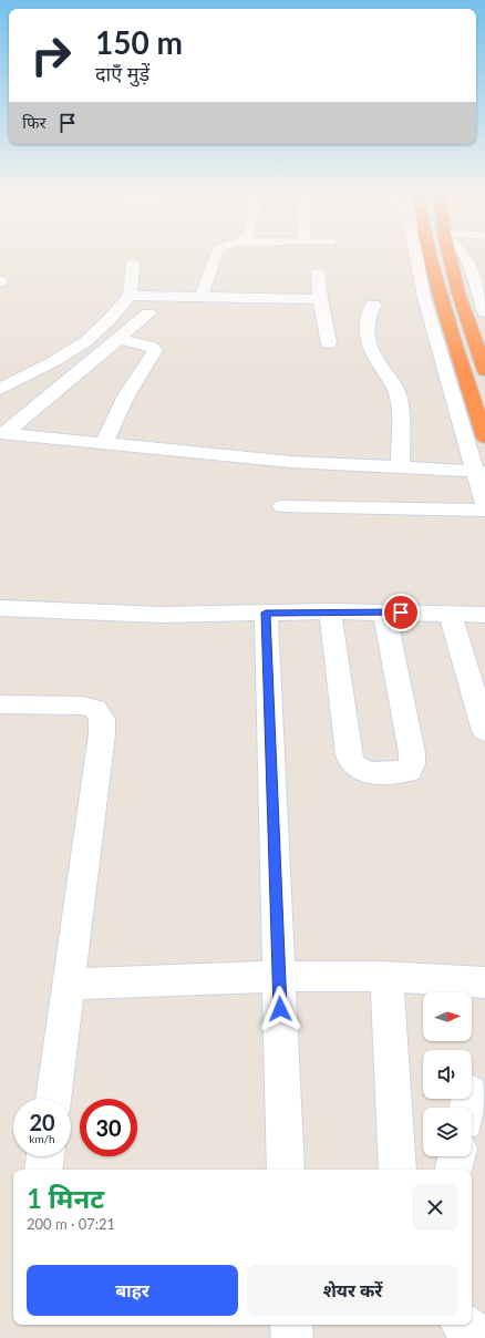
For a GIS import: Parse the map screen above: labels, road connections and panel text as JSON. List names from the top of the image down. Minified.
{"north":"right","page":{"turn":["150 m","दाएँ मुड़ें"],"then":"फिर","speed":"20 km/h","limit":"30","heading":["1 मिनट","200 m · 07:21"],"buttons":["बाहर","शेयर करें"]}}
